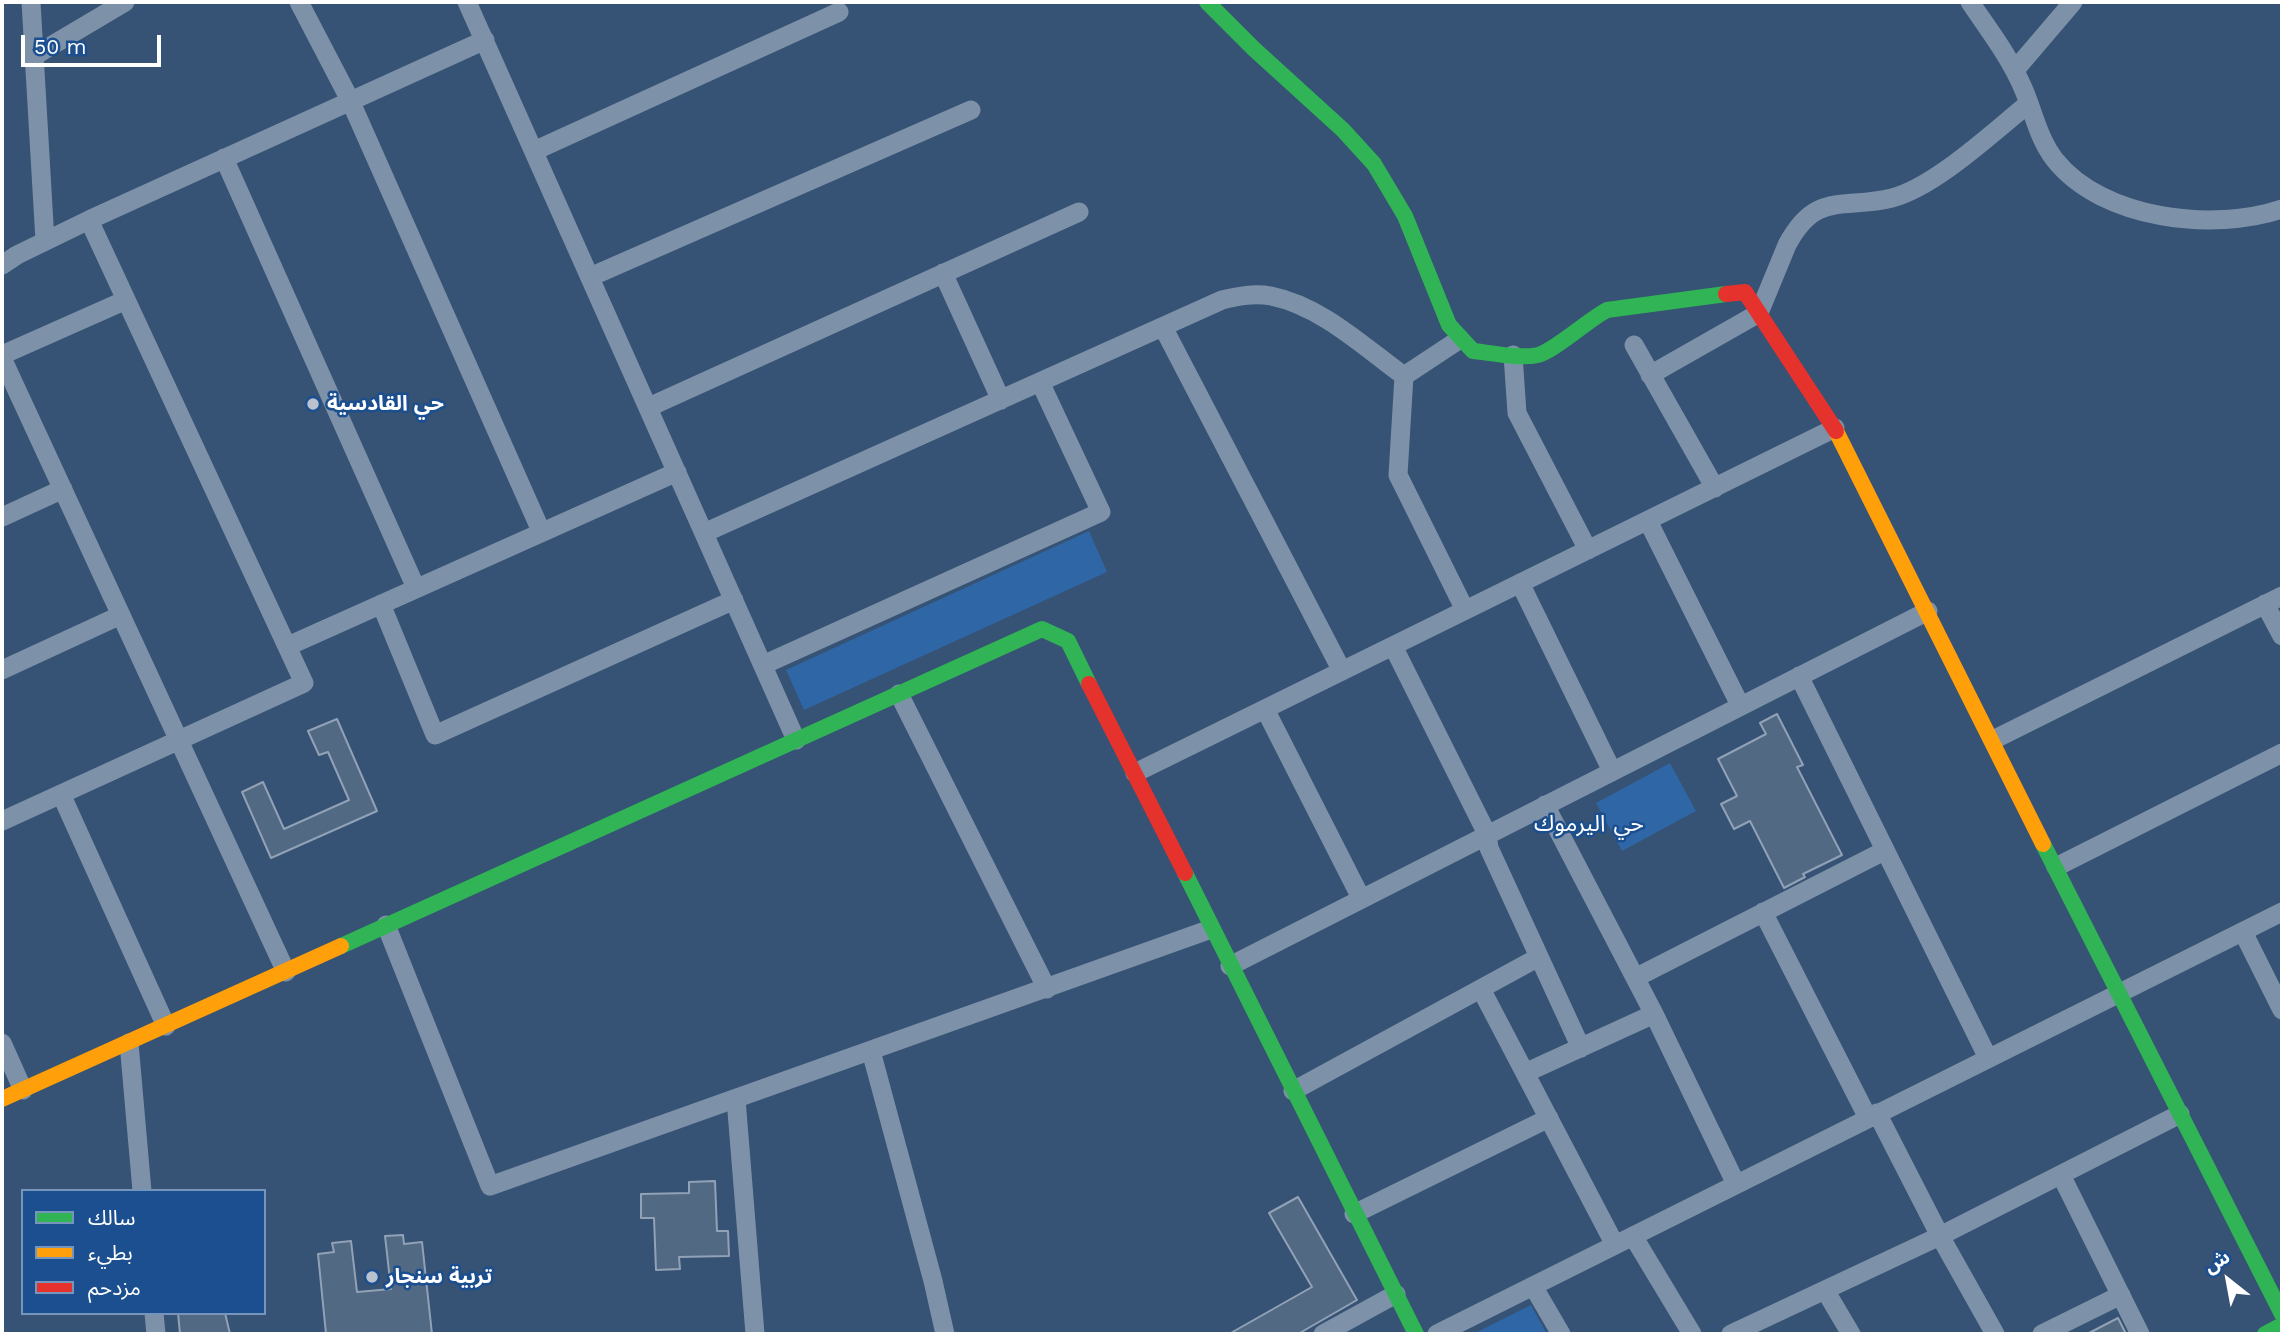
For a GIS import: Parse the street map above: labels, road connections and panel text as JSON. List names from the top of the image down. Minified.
{"districts":["حي اليرموك"],"places":["حي القادسية","تربية سنجار"],"legend":["سالك","بطيء","مزدحم"],"scale_bar":"50 m","north":"top left"}
